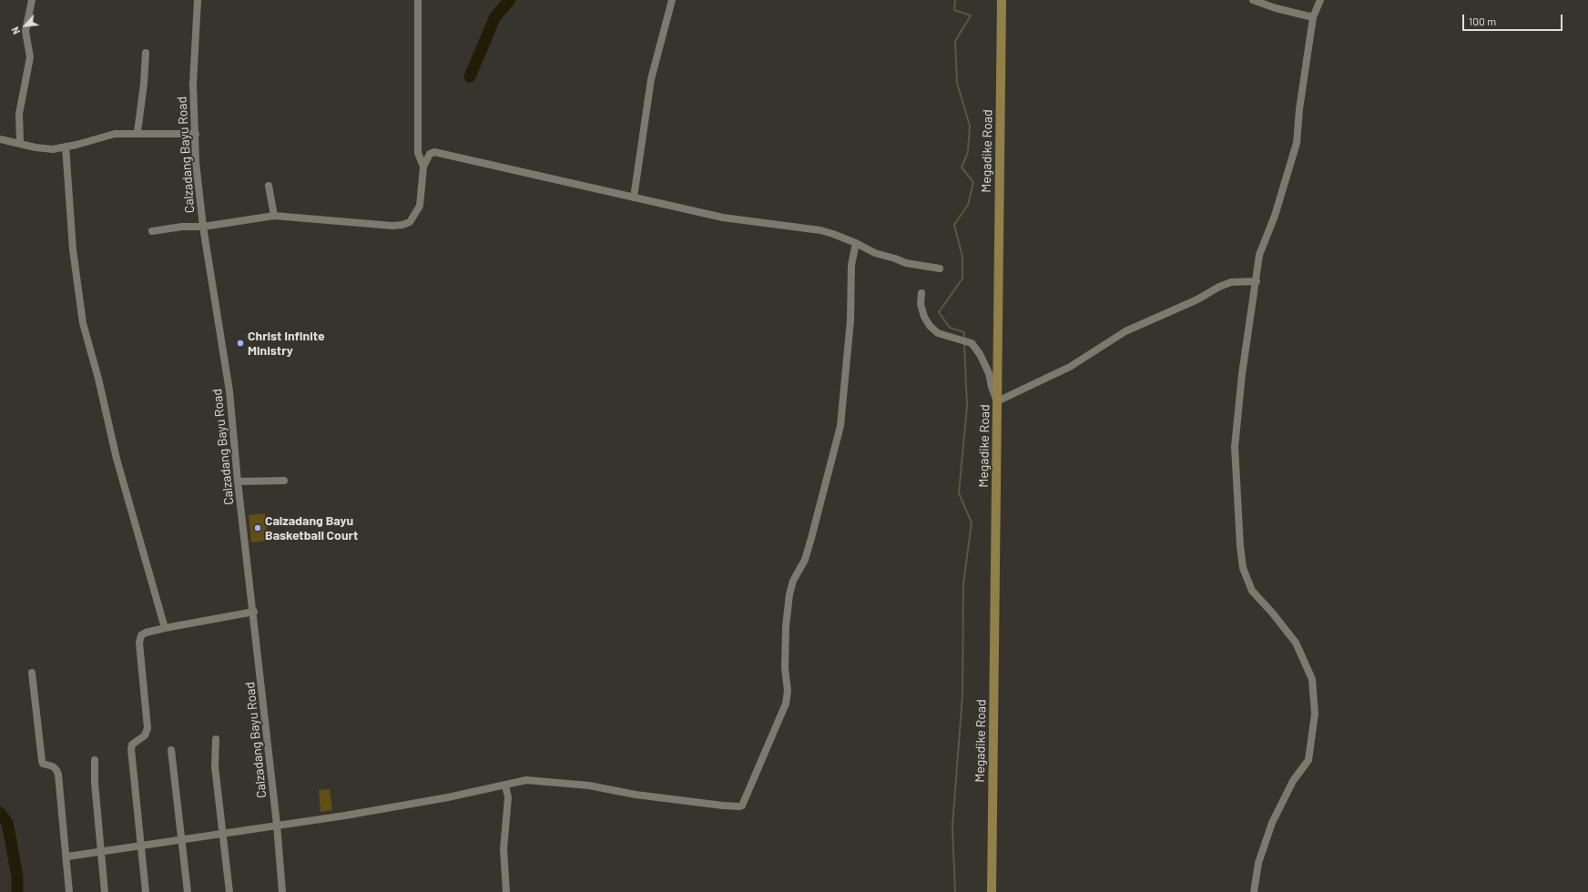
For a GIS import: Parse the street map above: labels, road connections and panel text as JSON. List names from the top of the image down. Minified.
{"streets":{"main road":["Megadike Road"],"street":["Calzadang Bayu Road"]},"places":["Christ Infinite Ministry","Calzadang Bayu Basketball Court"],"scale_bar":"100 m","north":"bottom left"}
